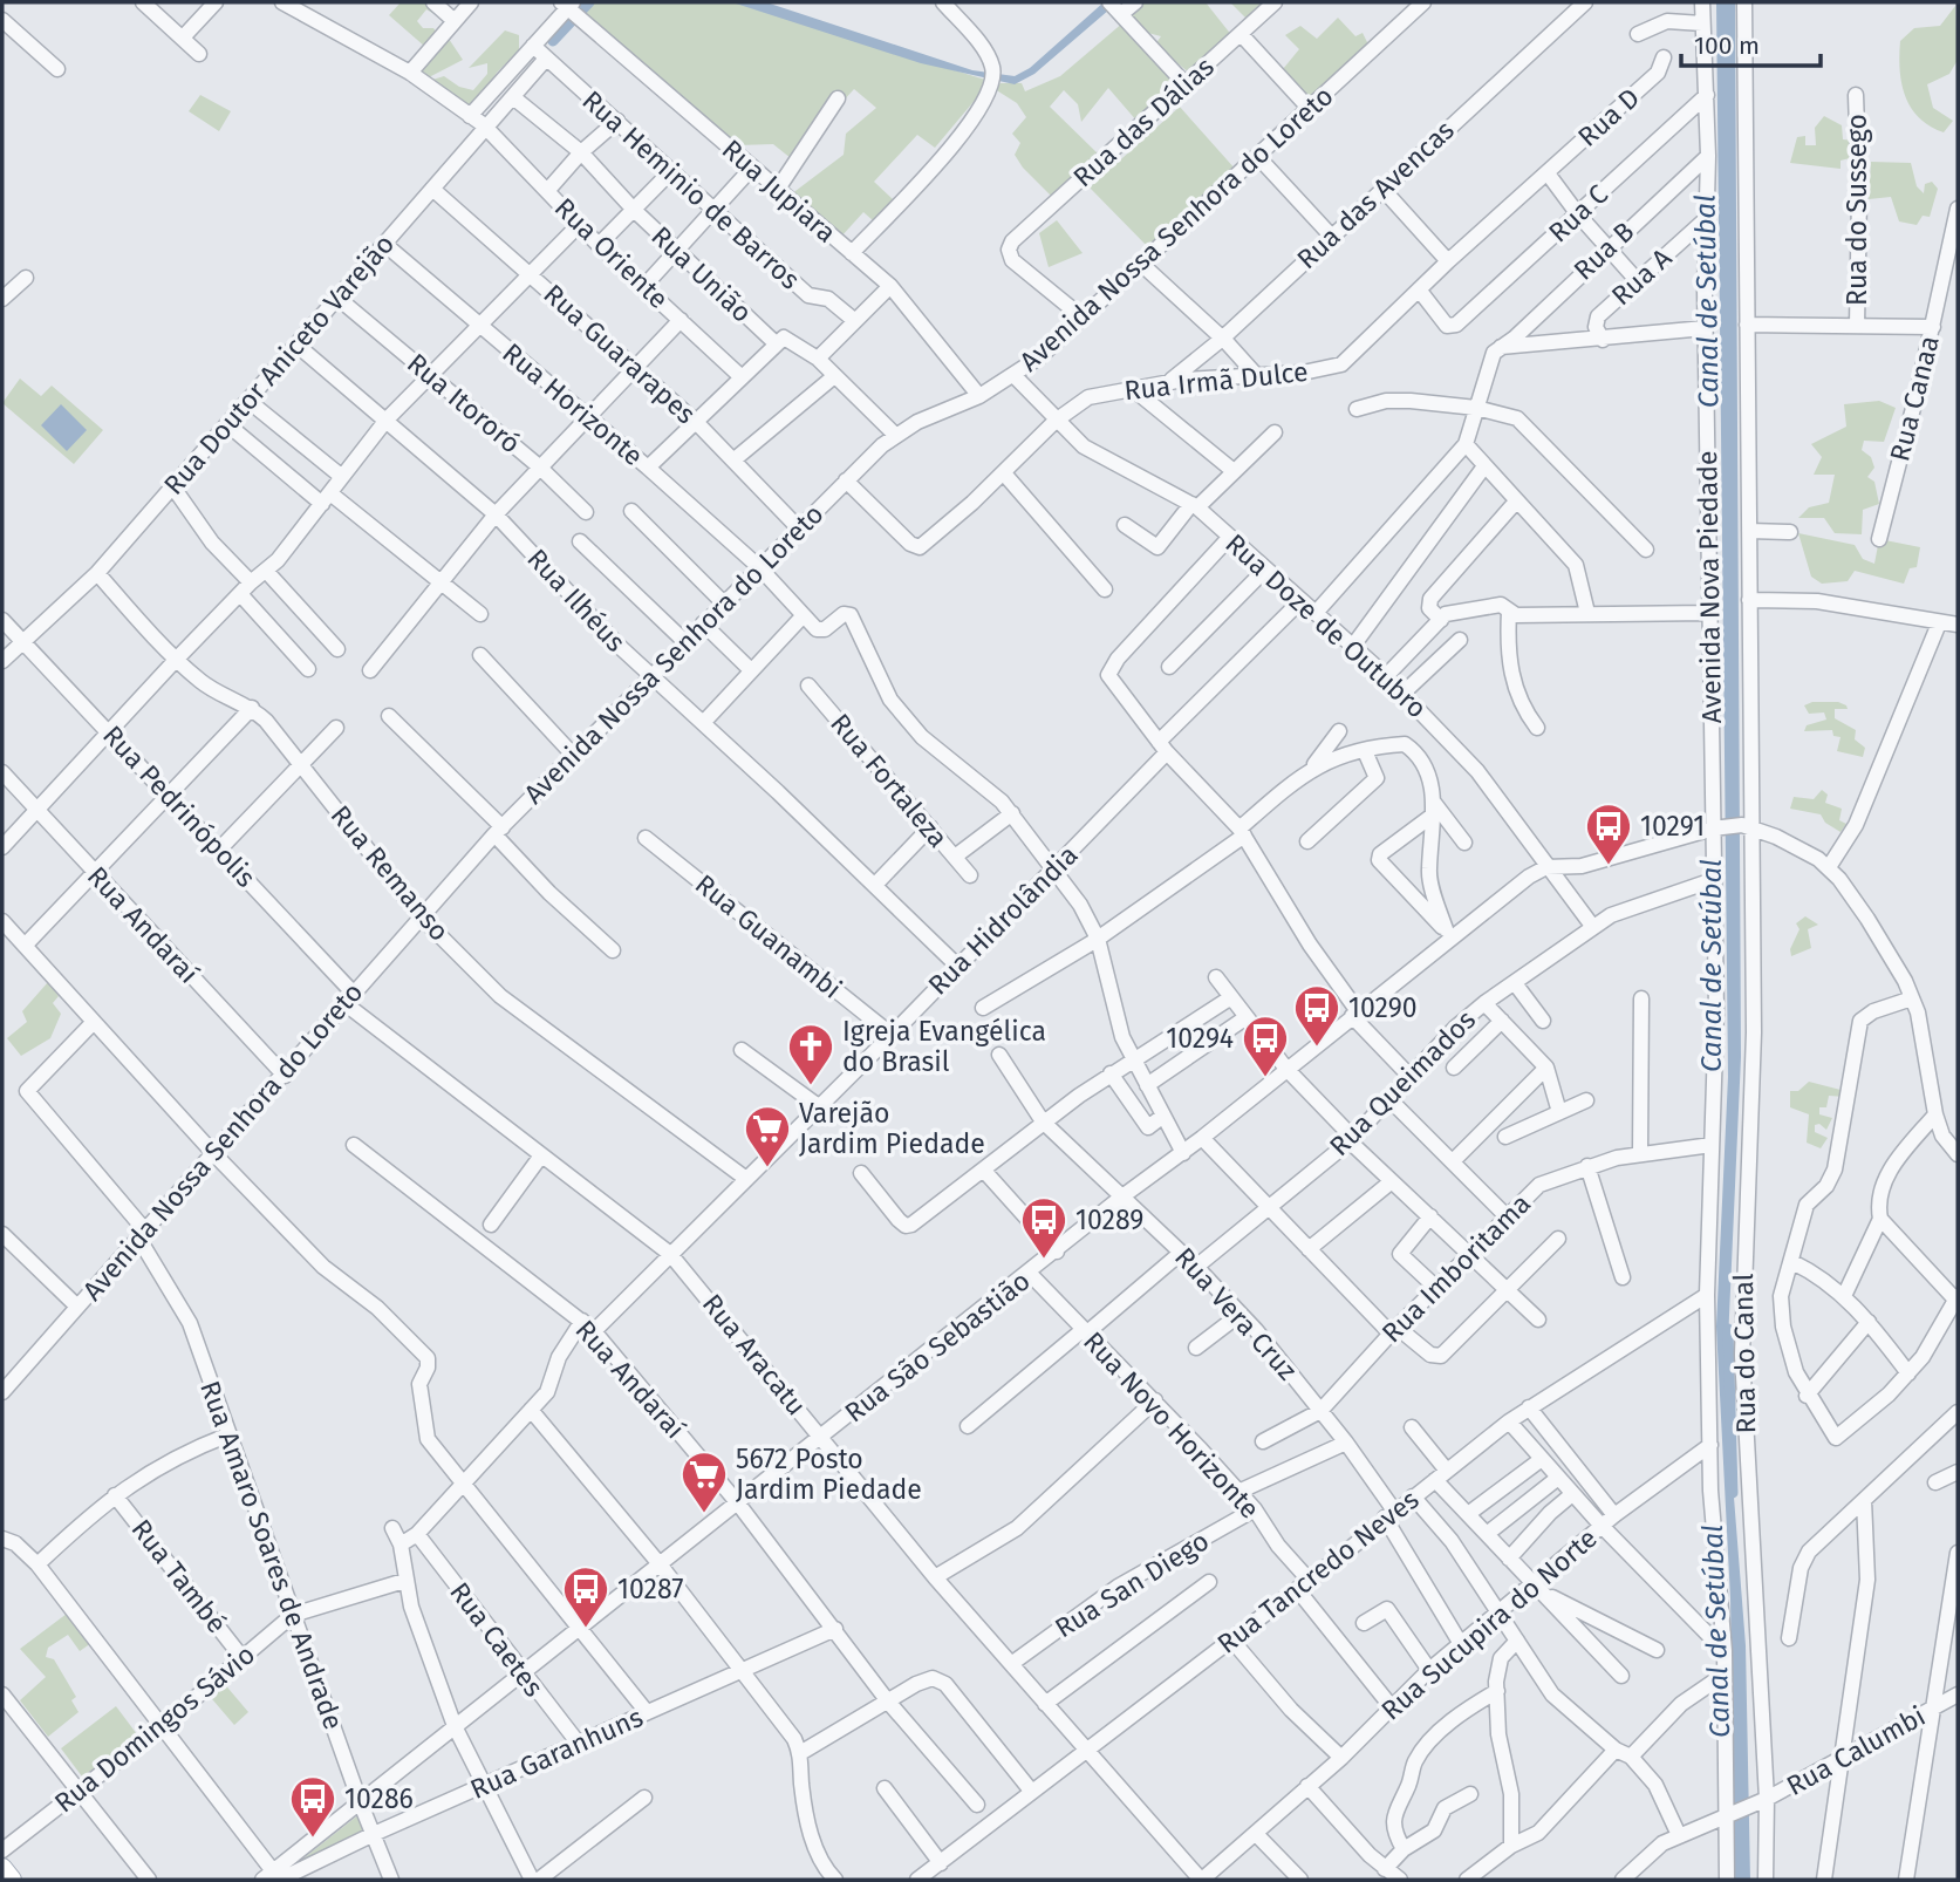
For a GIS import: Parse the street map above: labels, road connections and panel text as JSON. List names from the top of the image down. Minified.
{"streets":{"street":["Rua D","Rua das Dálias","Rua Heminio de Barros","Rua Jupiara","Rua das Avencas","Rua do Sussego","Rua C","Avenida Nossa Senhora do Loreto","Rua B","Rua Oriente","Rua União","Rua A","Rua Guararapes","Rua Doutor Aniceto Varejão","Rua Irmã Dulce","Rua Canaa","Rua Itororó","Rua Horizonte","Avenida Nova Piedade","Rua Ilhéus","Rua Doze de Outubro","Rua Fortaleza","Rua Pedrinópolis","Rua Remanso","Rua Hidrolândia","Rua Andaraí","Rua Guanambi","Rua Queimados","Rua Imboritama","Rua Vera Cruz","Rua São Sebastião","Rua do Canal","Rua Aracatu","Rua Novo Horizonte","Rua Amaro Soares de Andrade","Rua Tancredo Neves","Rua També","Rua San Diego","Rua Sucupira do Norte","Rua Caetes","Rua Domingos Sávio","Rua Calumbi","Rua Garanhuns"]},"crossings":[["Rua D","Rua Irmã Dulce"],["Rua das Dálias","Avenida Nossa Senhora do Loreto"],["Rua Heminio de Barros","Rua Doutor Aniceto Varejão"],["Rua Jupiara","Avenida Nossa Senhora do Loreto"],["Rua Jupiara","Rua Doutor Aniceto Varejão"],["Rua das Avencas","Rua Irmã Dulce"],["Rua C","Rua Irmã Dulce"],["Rua C","Avenida Nova Piedade"],["Avenida Nossa Senhora do Loreto","Rua União"],["Avenida Nossa Senhora do Loreto","Rua Guararapes"],["Avenida Nossa Senhora do Loreto","Rua Irmã Dulce"],["Avenida Nossa Senhora do Loreto","Rua Horizonte"],["Avenida Nossa Senhora do Loreto","Rua Ilhéus"],["Avenida Nossa Senhora do Loreto","Rua Doze de Outubro"],["Avenida Nossa Senhora do Loreto","Rua Pedrinópolis"],["Avenida Nossa Senhora do Loreto","Rua Remanso"],["Avenida Nossa Senhora do Loreto","Rua Andaraí"],["Avenida Nossa Senhora do Loreto","Rua Aracatu"],["Avenida Nossa Senhora do Loreto","Rua Amaro Soares de Andrade"],["Rua B","Avenida Nova Piedade"],["Rua Oriente","Rua Doutor Aniceto Varejão"],["Rua União","Rua Doutor Aniceto Varejão"],["Rua A","Avenida Nova Piedade"],["Rua Guararapes","Rua Doutor Aniceto Varejão"],["Rua Doutor Aniceto Varejão","Rua Itororó"],["Rua Doutor Aniceto Varejão","Rua Horizonte"],["Rua Doutor Aniceto Varejão","Rua Ilhéus"],["Rua Doutor Aniceto Varejão","Rua Pedrinópolis"],["Rua Doutor Aniceto Varejão","Rua Remanso"],["Rua Irmã Dulce","Rua Doze de Outubro"],["Avenida Nova Piedade","Rua São Sebastião"],["Avenida Nova Piedade","Rua do Canal"],["Rua Ilhéus","Rua Hidrolândia"],["Rua Doze de Outubro","Rua Hidrolândia"],["Rua Doze de Outubro","Rua Queimados"],["Rua Doze de Outubro","Rua São Sebastião"],["Rua Pedrinópolis","Rua Aracatu"],["Rua Remanso","Rua Hidrolândia"],["Rua Hidrolândia","Rua Andaraí"],["Rua Hidrolândia","Rua Guanambi"],["Rua Hidrolândia","Rua Aracatu"],["Rua Andaraí","Rua São Sebastião"],["Rua Andaraí","Rua Garanhuns"],["Rua Queimados","Rua Vera Cruz"],["Rua Queimados","Rua do Canal"],["Rua Imboritama","Rua Vera Cruz"],["Rua Imboritama","Rua do Canal"],["Rua Vera Cruz","Rua São Sebastião"],["Rua Vera Cruz","Rua Tancredo Neves"],["Rua Vera Cruz","Rua Sucupira do Norte"],["Rua São Sebastião","Rua do Canal"],["Rua São Sebastião","Rua Aracatu"],["Rua São Sebastião","Rua Novo Horizonte"],["Rua São Sebastião","Rua Amaro Soares de Andrade"],["Rua São Sebastião","Rua Caetes"],["Rua São Sebastião","Rua Garanhuns"],["Rua do Canal","Rua Tancredo Neves"],["Rua do Canal","Rua Sucupira do Norte"],["Rua do Canal","Rua Calumbi"],["Rua Aracatu","Rua Tancredo Neves"],["Rua Aracatu","Rua San Diego"],["Rua Aracatu","Rua Sucupira do Norte"],["Rua Novo Horizonte","Rua Tancredo Neves"],["Rua Novo Horizonte","Rua San Diego"],["Rua Novo Horizonte","Rua Sucupira do Norte"],["Rua Amaro Soares de Andrade","Rua Domingos Sávio"],["Rua Amaro Soares de Andrade","Rua Garanhuns"],["Rua També","Rua Domingos Sávio"],["Rua Caetes","Rua Garanhuns"]],"water":["Canal de Setúbal"],"places":{"bus stop":["10291","10290","10294","10289","10287","10286"],"church":["Igreja Evangélica do Brasil"],"supermarket":["Varejão Jardim Piedade","5672 Posto Jardim Piedade"]},"scale_bar":"100 m"}
